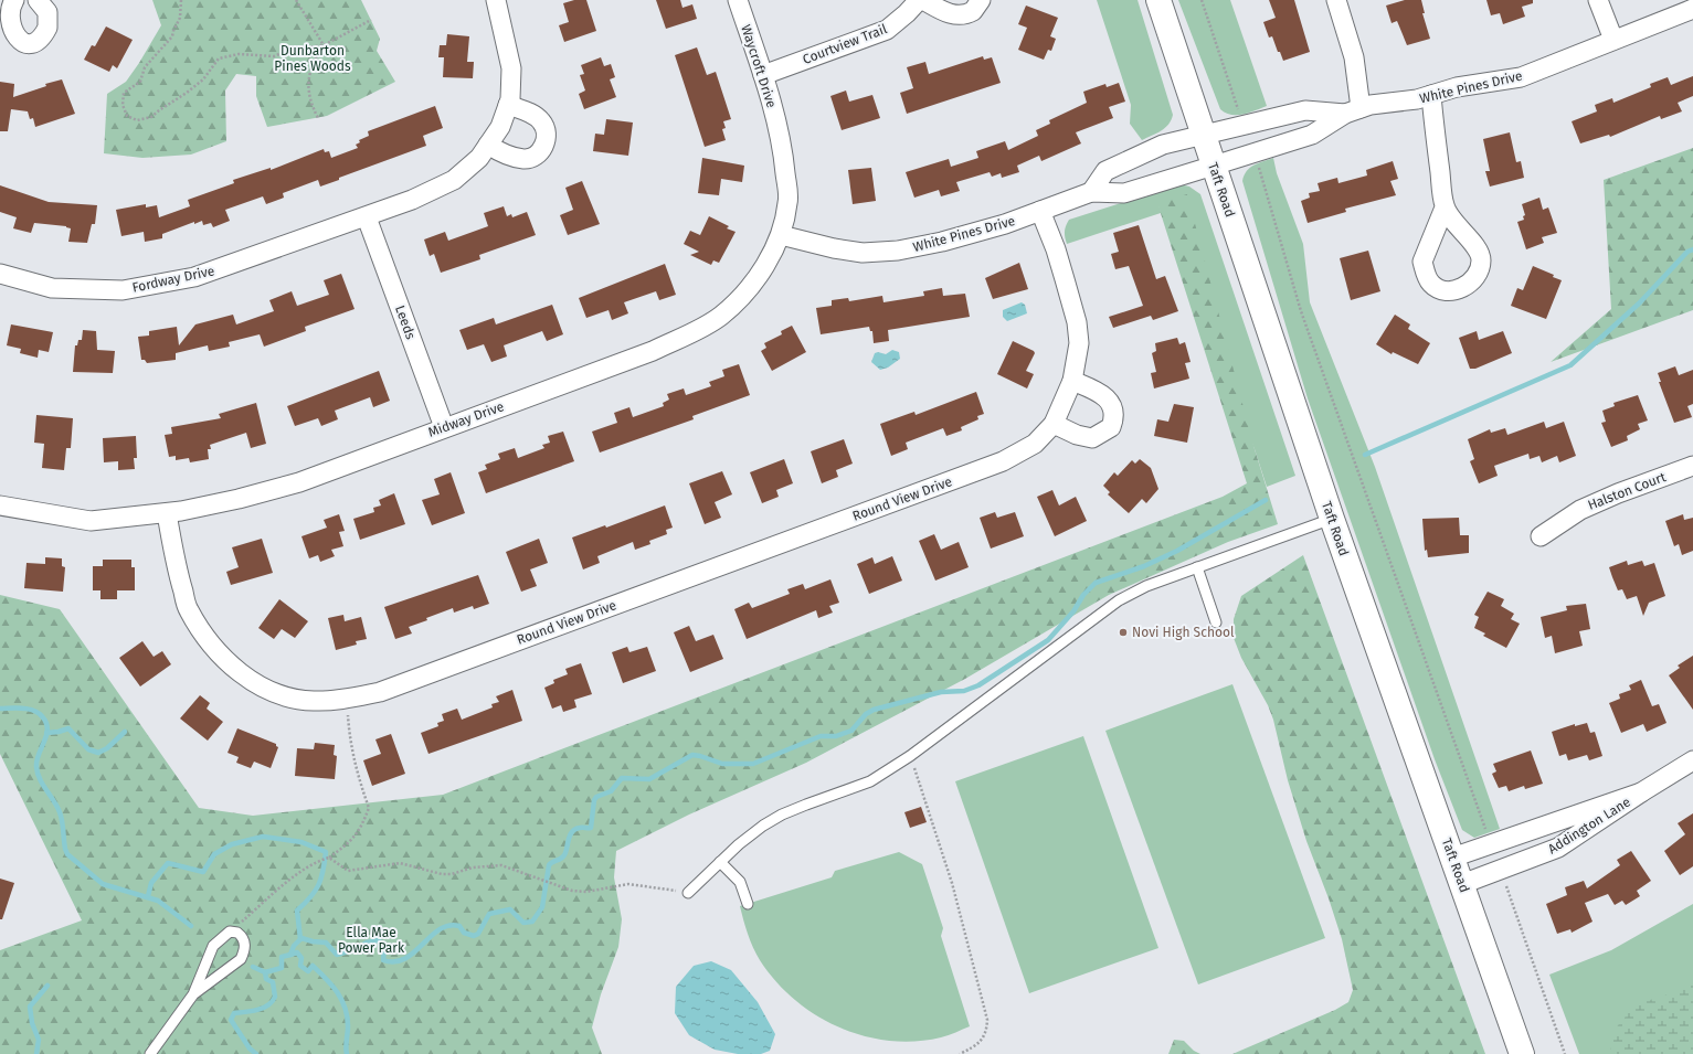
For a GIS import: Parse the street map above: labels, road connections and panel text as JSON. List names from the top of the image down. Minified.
{"streets":{"street":["Courtview Trail","Waycroft Drive","White Pines Drive","Taft Road","Fordway Drive","Leeds","Midway Drive","Halston Court","Round View Drive","Addington Lane"]},"crossings":[["Courtview Trail","Waycroft Drive"],["Waycroft Drive","Midway Drive"],["White Pines Drive","Taft Road"],["White Pines Drive","Midway Drive"],["White Pines Drive","Round View Drive"],["Taft Road","Addington Lane"],["Fordway Drive","Leeds"],["Leeds","Midway Drive"],["Midway Drive","Round View Drive"]],"parks":["Dunbarton Pines Woods","Ella Mae Power Park"],"places":["Novi High School"]}
